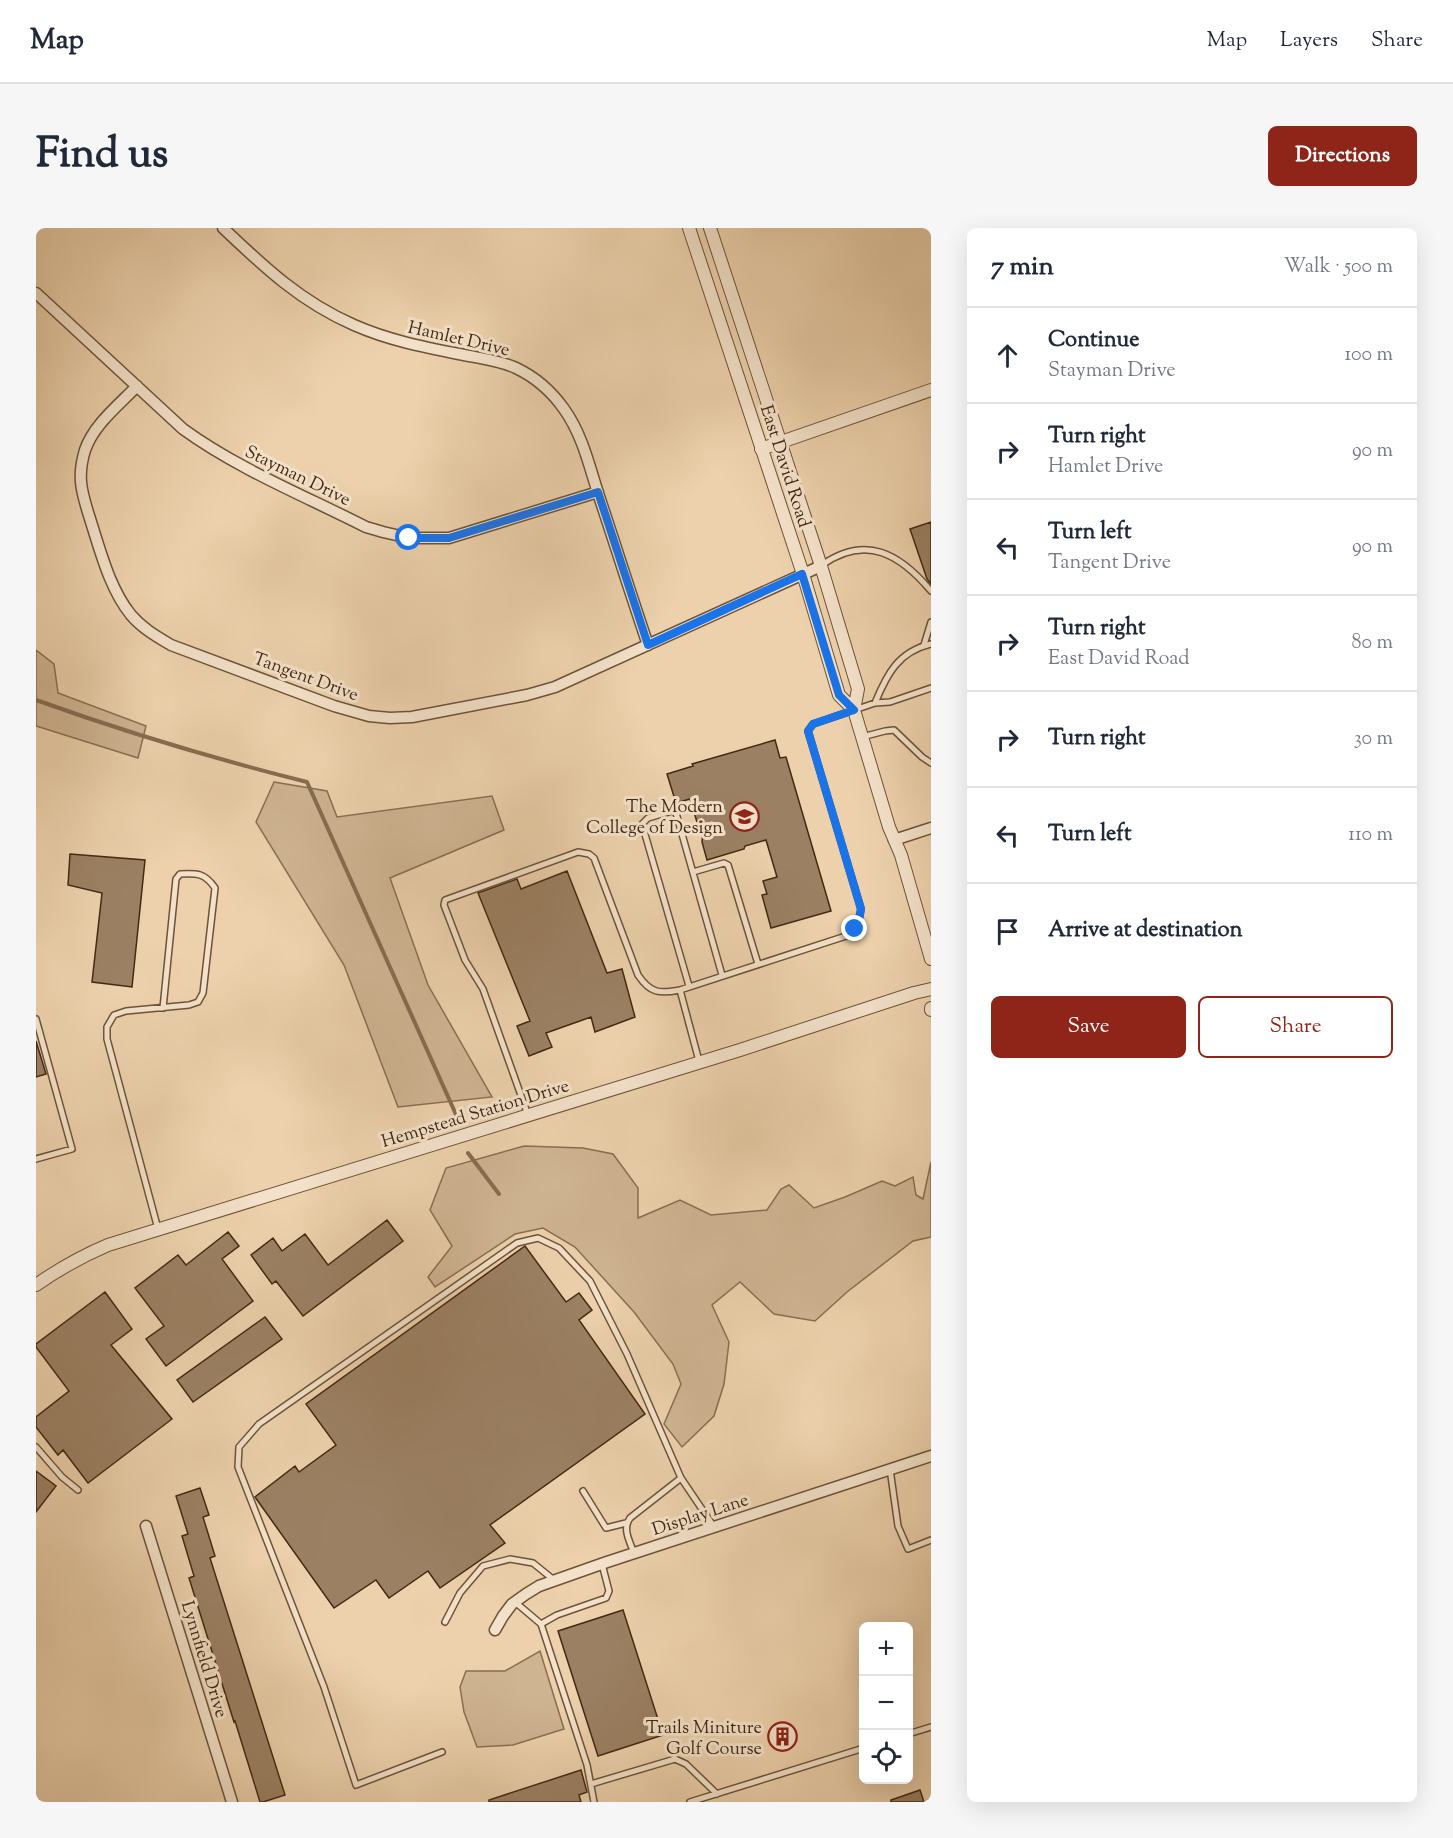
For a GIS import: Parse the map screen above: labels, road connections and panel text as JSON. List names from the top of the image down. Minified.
{"streets":{"street":["Hamlet Drive","East David Road","Stayman Drive","Tangent Drive","Hempstead Station Drive","Display Lane","Lynnfield Drive"]},"crossings":[["Hamlet Drive","Stayman Drive"],["Hamlet Drive","Tangent Drive"],["East David Road","Tangent Drive"],["Stayman Drive","Tangent Drive"]],"places":{"school or university":["The Modern College of Design"],"building":["Trails Miniture Golf Course"]},"page":{"header":"Map","nav":["Map","Layers","Share"],"title":"Find us","buttons":["Directions",["Save","Share"]],"heading":["7 min","Walk · 500 m"],"list":[["Continue","Stayman Drive","100 m"],["Turn right","Hamlet Drive","90 m"],["Turn left","Tangent Drive","90 m"],["Turn right","East David Road","80 m"],["Turn right","30 m"],["Turn left","110 m"],"Arrive at destination"],"map_buttons":["+","−"]}}
